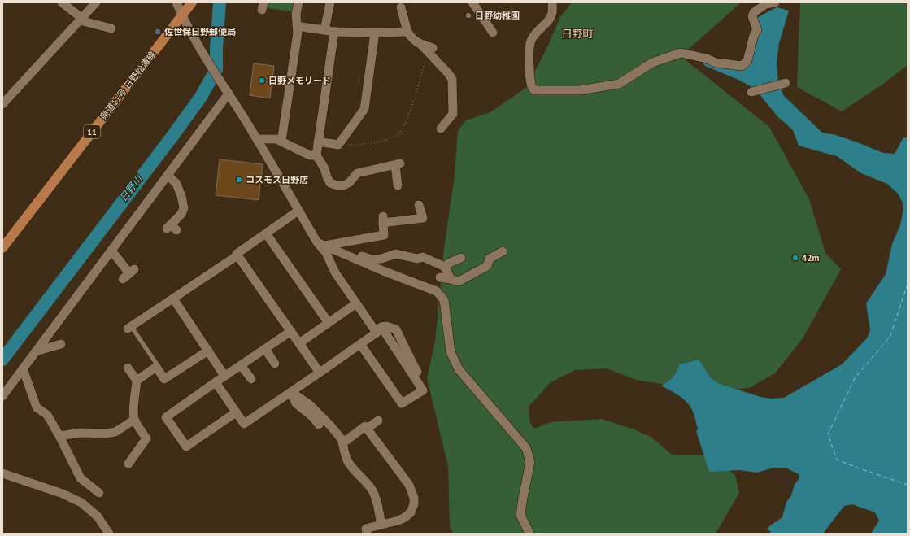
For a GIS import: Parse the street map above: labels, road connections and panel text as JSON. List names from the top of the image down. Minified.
{"streets":{"main road":["県道11号 日野松浦線","11"]},"crossings":[["県道11号 日野松浦線","11"]],"districts":["日野町"],"water":["日野川"],"places":["日野幼稚園","佐世保日野郵便局","日野メモリード","コスモス日野店","42m"]}
